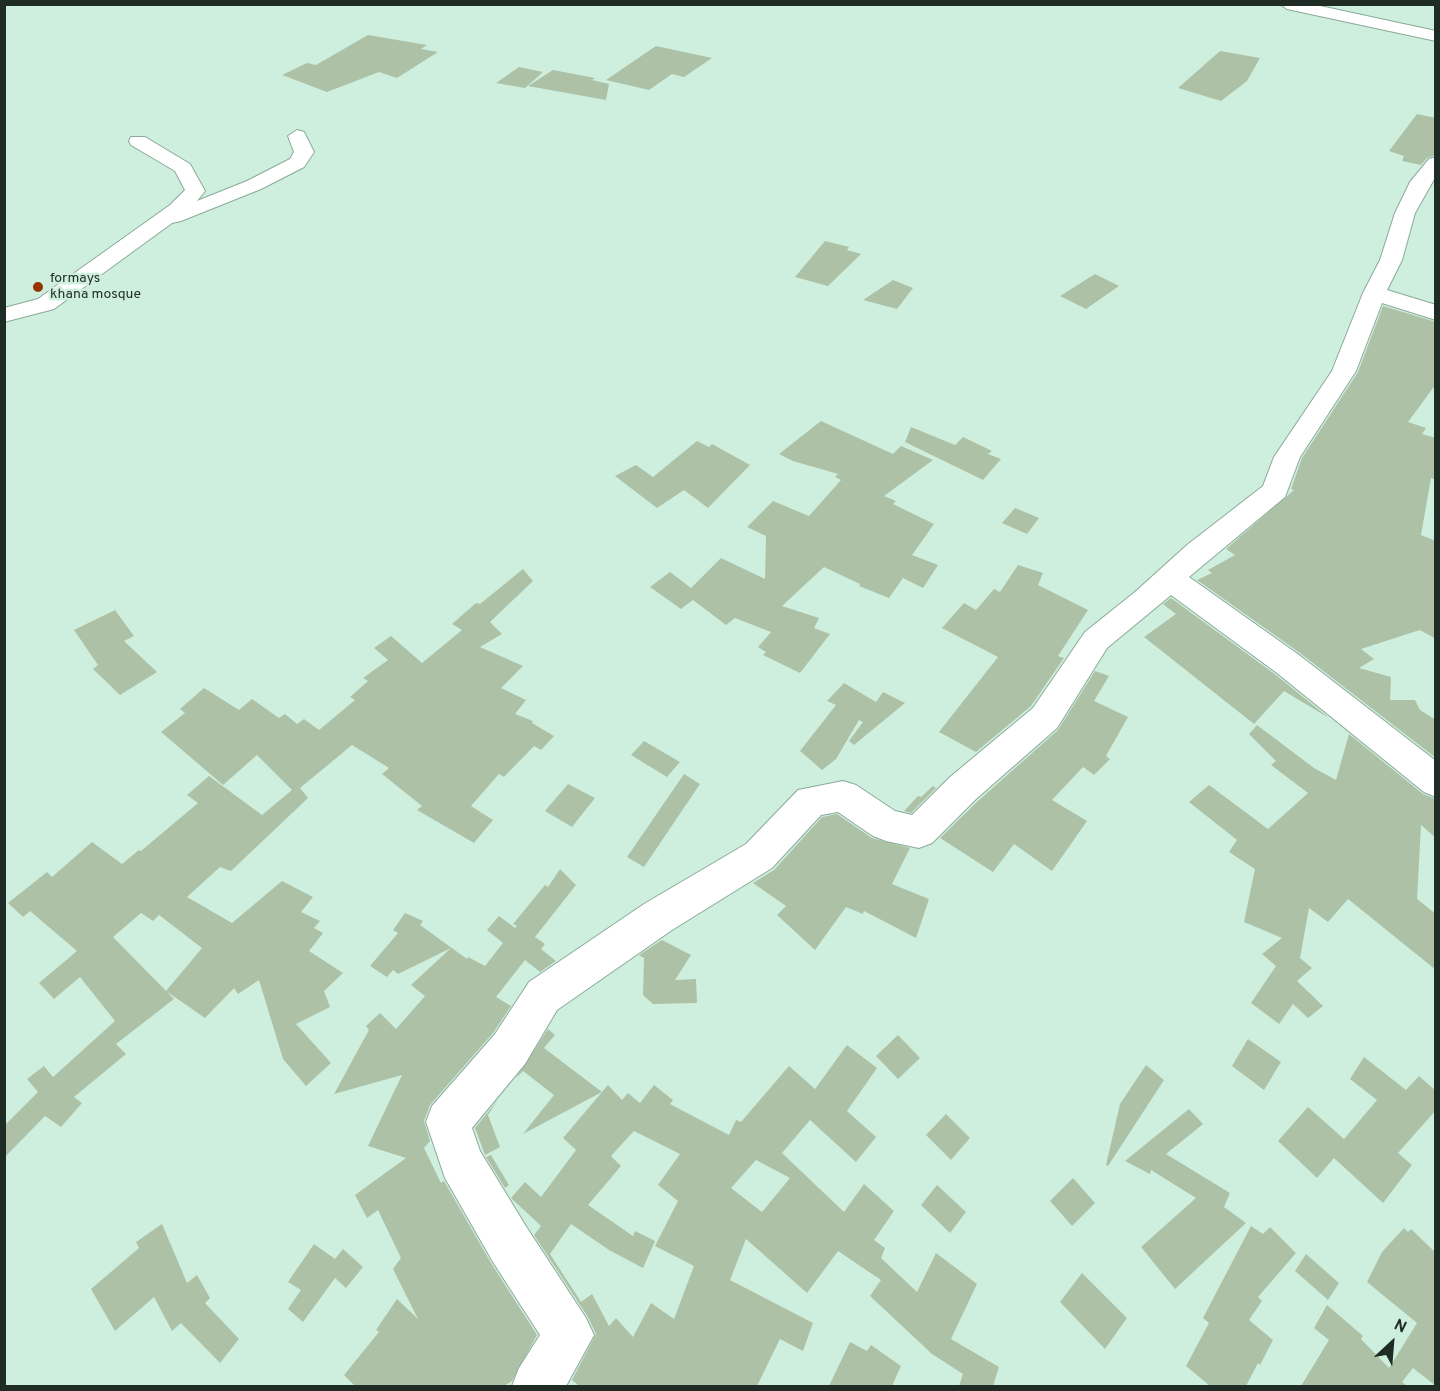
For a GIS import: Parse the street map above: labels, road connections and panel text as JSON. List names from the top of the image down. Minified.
{"places":["formays khana mosque"],"north":"top right"}
